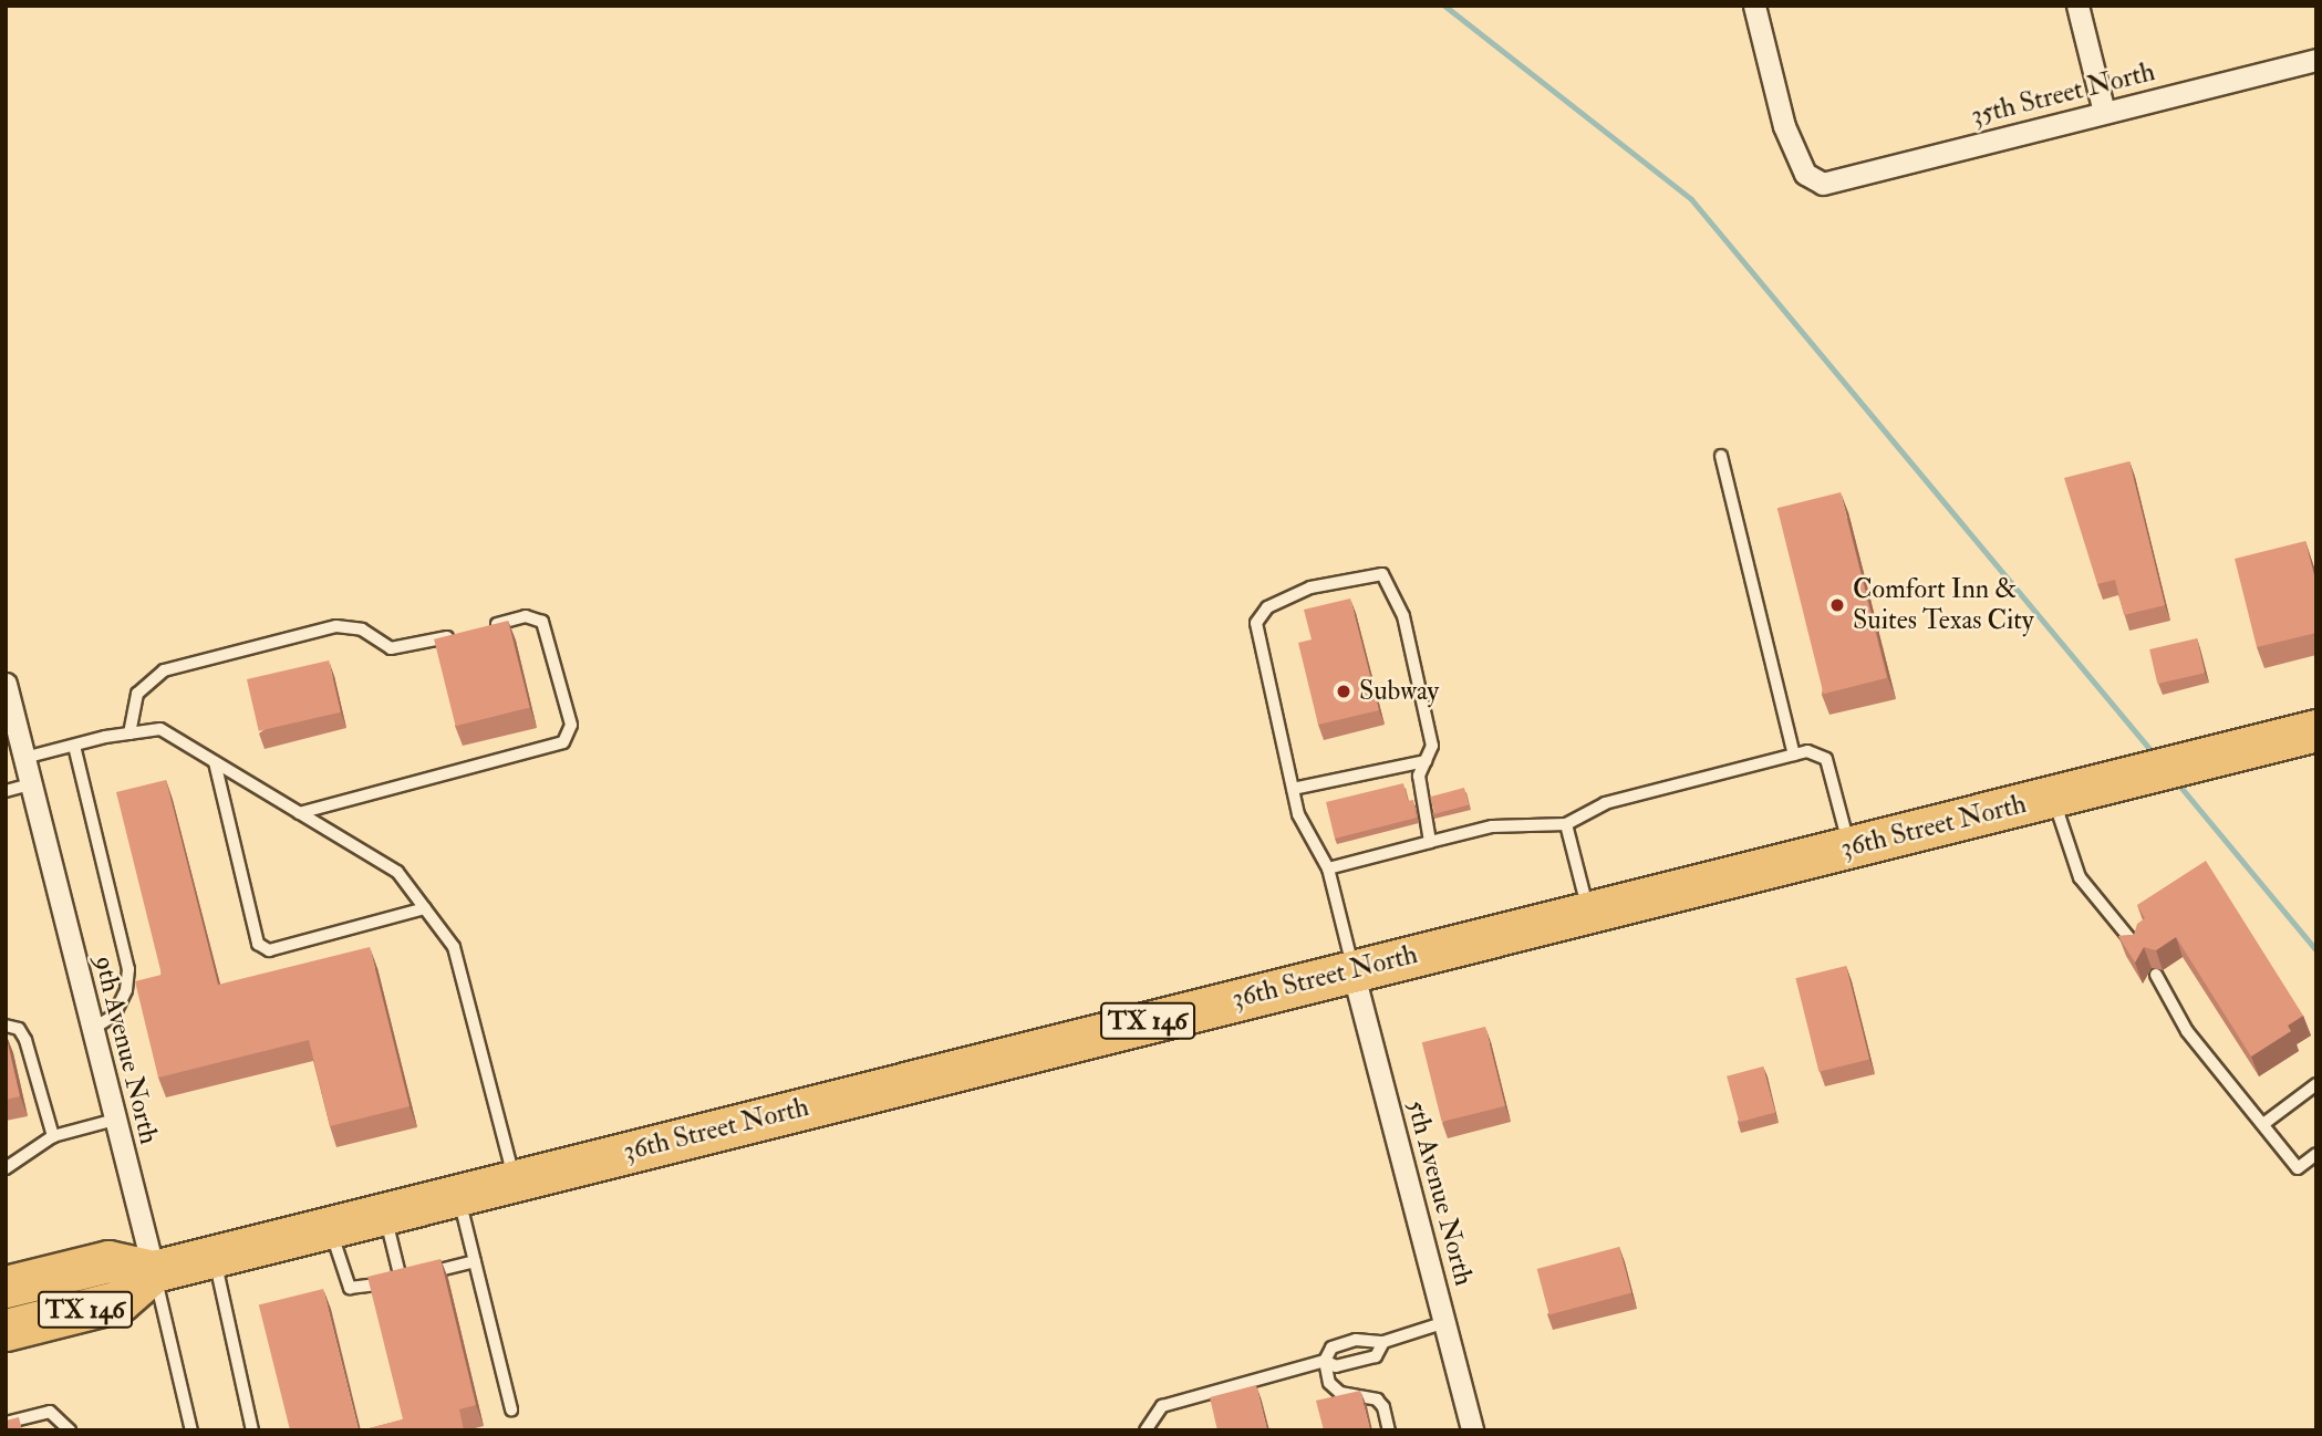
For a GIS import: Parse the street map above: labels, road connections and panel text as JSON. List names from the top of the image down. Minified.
{"streets":{"highway":["36th Street North","TX 146"],"street":["35th Street North","9th Avenue North","5th Avenue North"]},"crossings":[["36th Street North","TX 146"],["36th Street North","9th Avenue North"],["36th Street North","5th Avenue North"],["TX 146","9th Avenue North"]],"places":["Comfort Inn & Suites Texas City","Subway"]}
